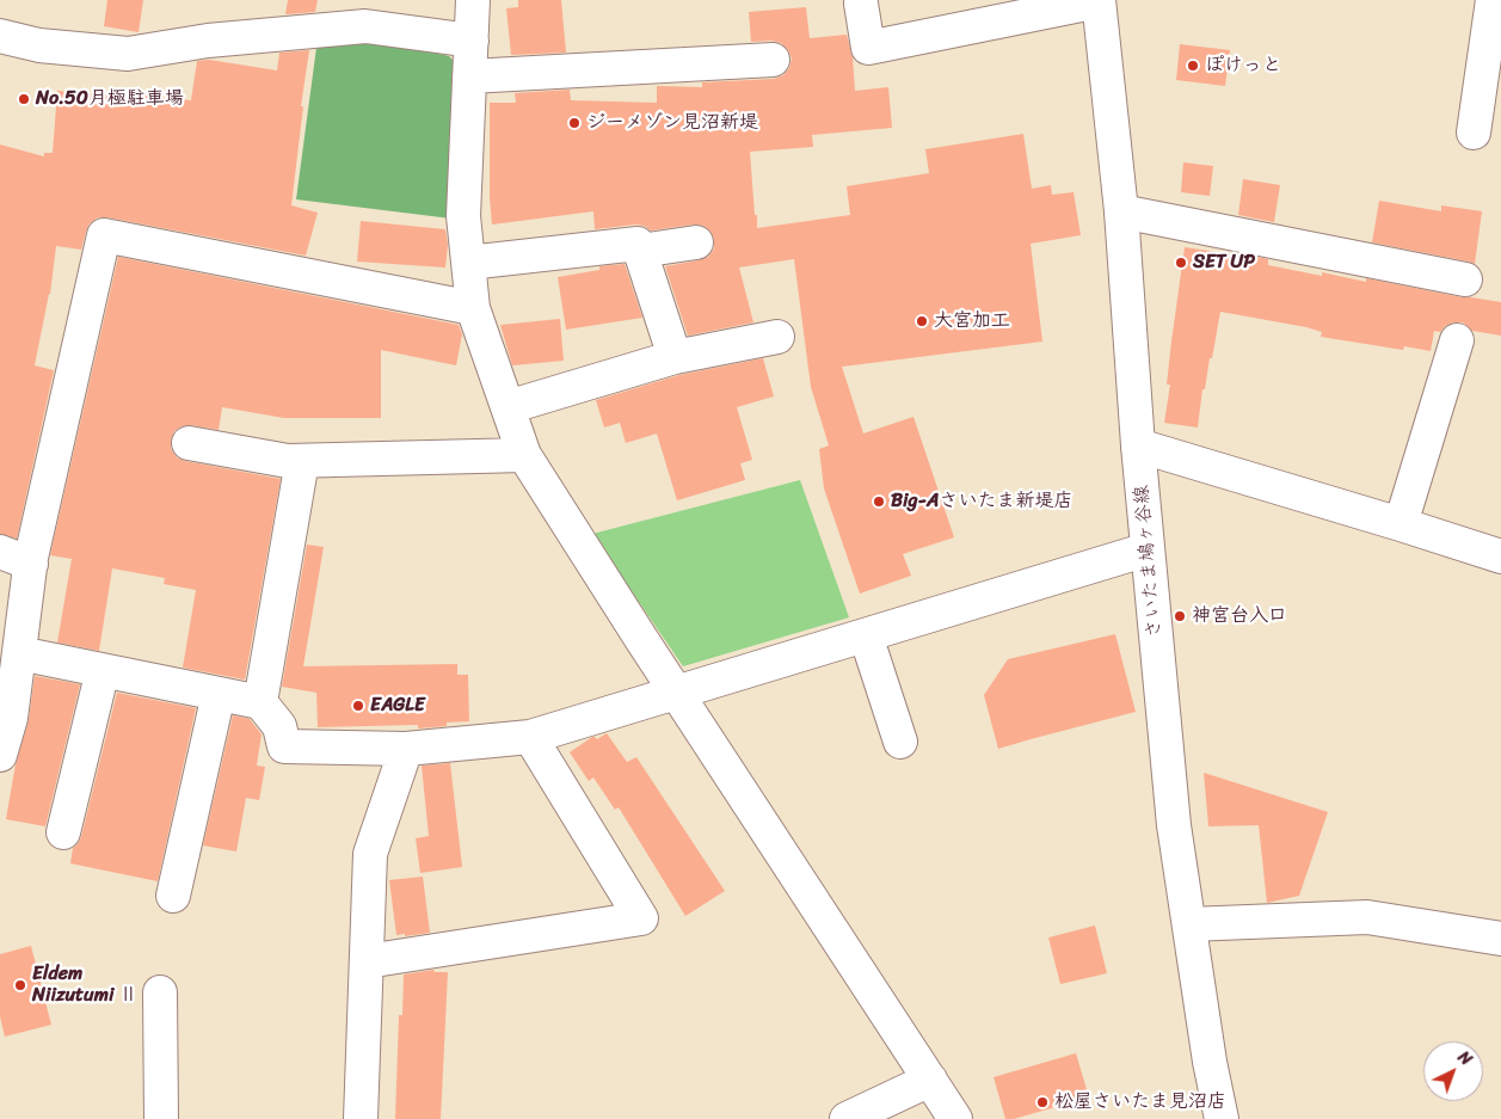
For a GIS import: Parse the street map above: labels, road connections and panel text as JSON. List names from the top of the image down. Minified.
{"streets":{"street":["さいたま鳩ヶ谷線"]},"places":["ぽけっと","No.50月極駐車場","ジーメゾン見沼新堤","SET UP","大宮加工","Big-Aさいたま新堤店","神宮台入口","EAGLE","Eldem Niizutumi Ⅱ","松屋さいたま見沼店"],"north":"top right"}
